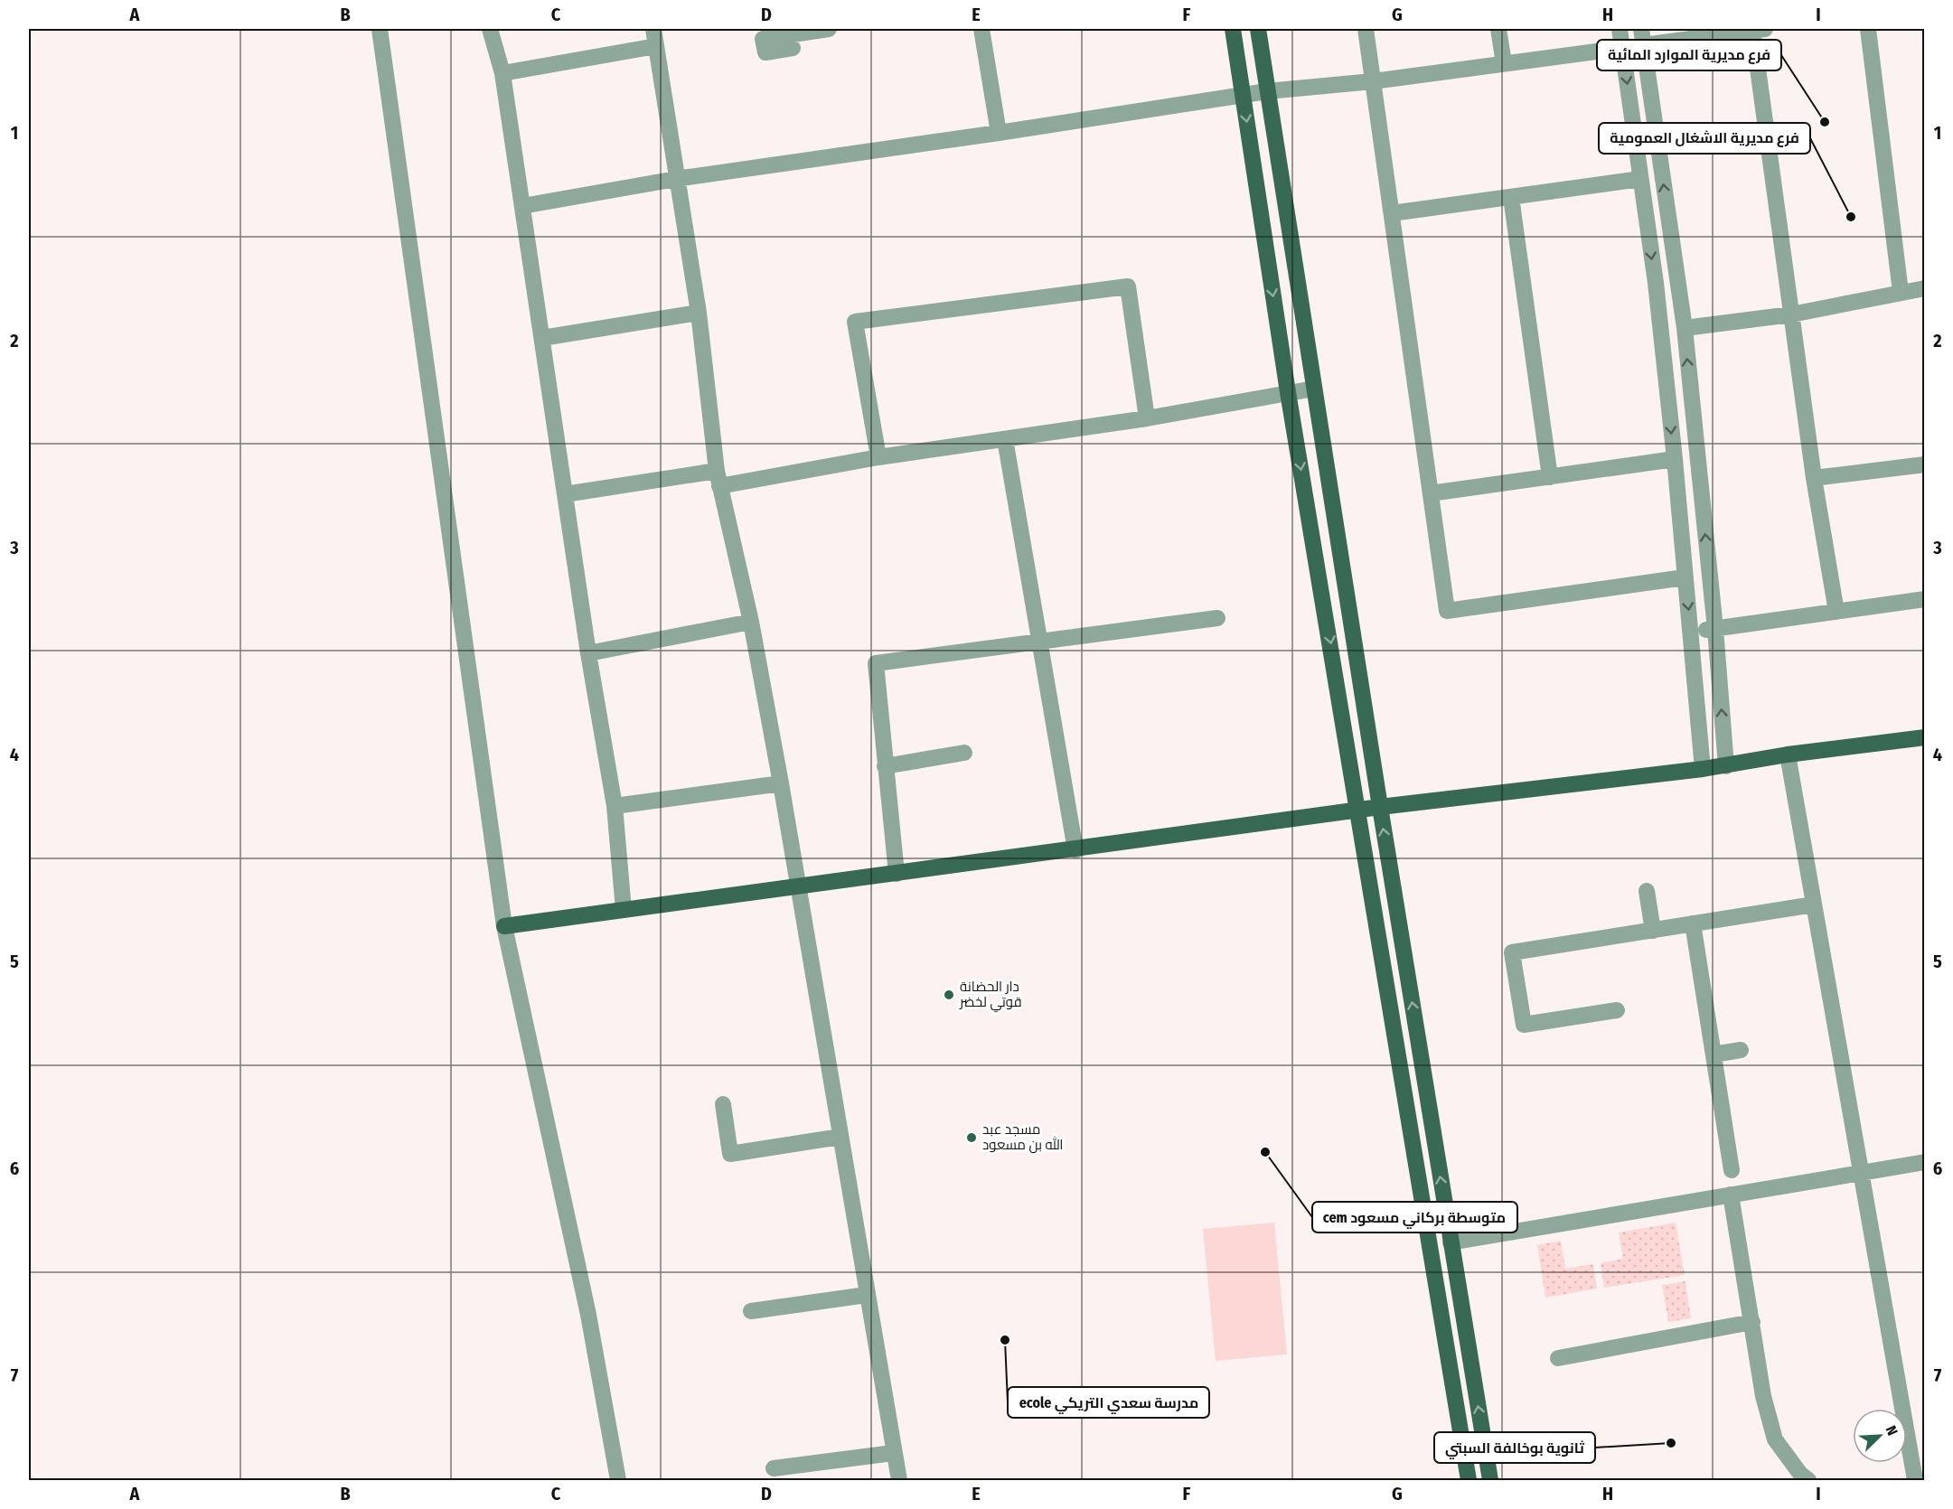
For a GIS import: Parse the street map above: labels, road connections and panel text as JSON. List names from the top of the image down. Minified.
{"places":["فرع مديرية الموارد المائية","فرع مديرية الاشغال العمومية","دار الحضانة قوتي لخضر","مسجد عبد الله بن مسعود","cem متوسطة بركاني مسعود","ecole مدرسة سعدي التريكي","ثانوية بوخالفة السبتي"],"north":"top right","grid":{"columns":["A","B","C","D","E","F","G","H","I"],"rows":["1","2","3","4","5","6","7"]}}
